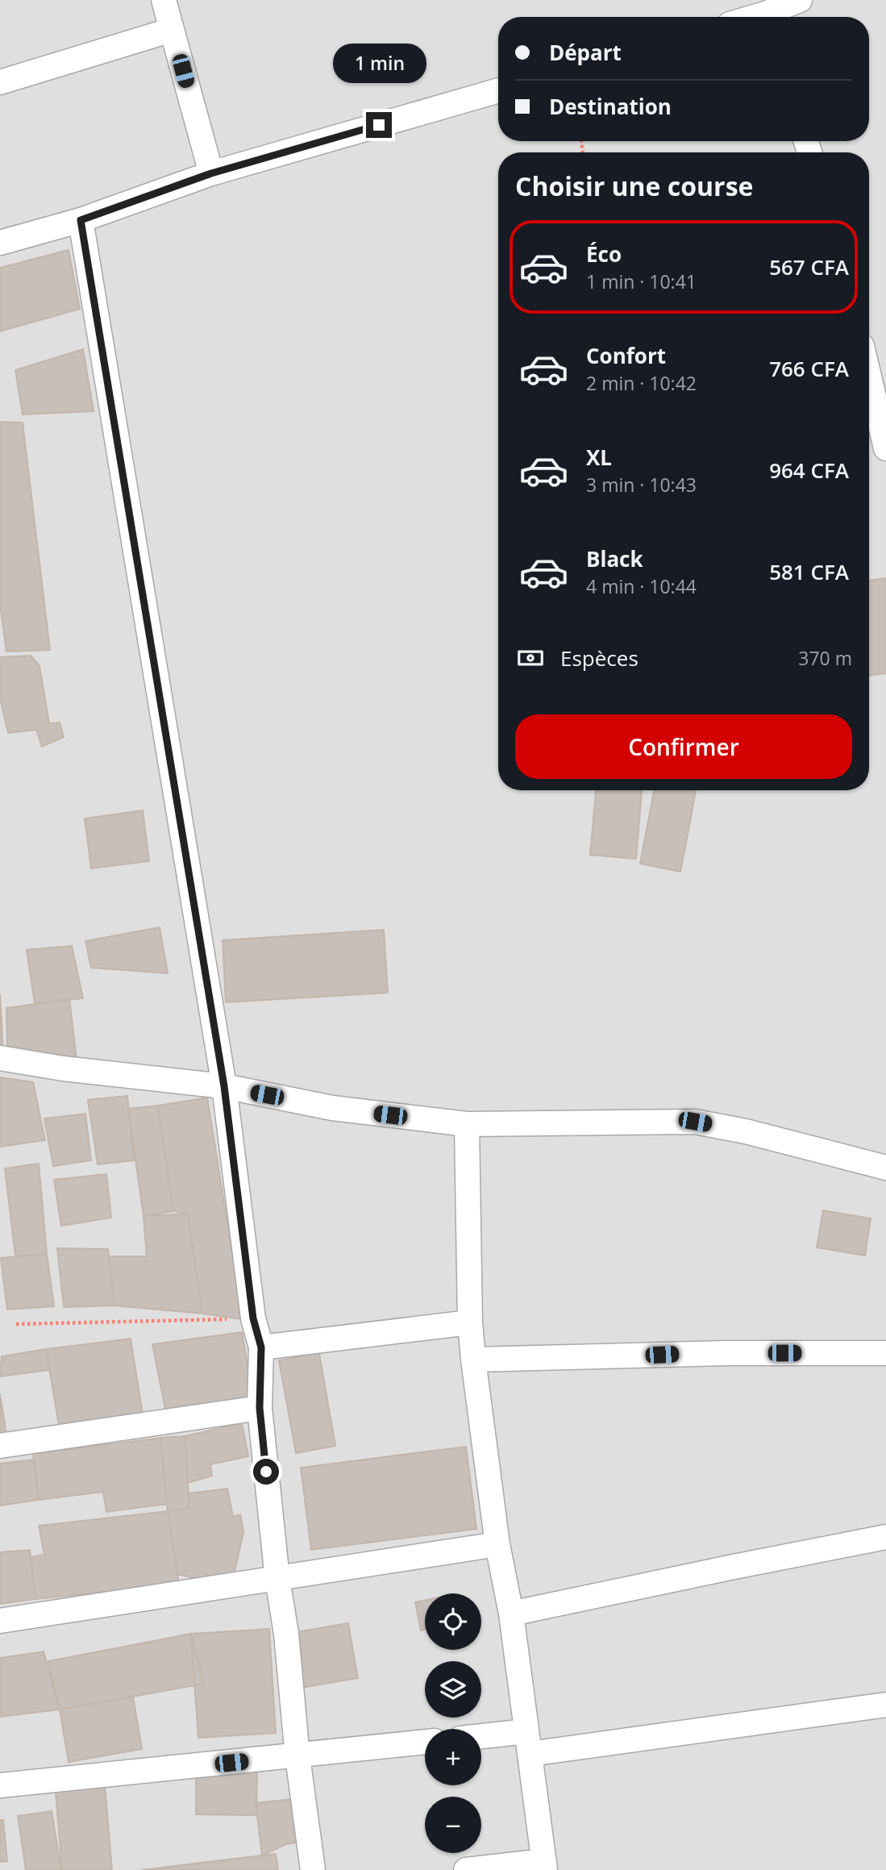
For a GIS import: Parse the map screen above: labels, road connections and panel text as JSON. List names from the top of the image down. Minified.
{"page":{"banner":["Départ","Destination"],"bubble":"1 min","heading":"Choisir une course","list":[{"name":"Éco","note":"1 min · 10:41","value":"567 CFA"},{"name":"Confort","note":"2 min · 10:42","value":"766 CFA"},{"name":"XL","note":"3 min · 10:43","value":"964 CFA"},{"name":"Black","note":"4 min · 10:44","value":"581 CFA"}],"pay":["Espèces","370 m"],"buttons":"Confirmer","map_buttons":["+","−"]}}
